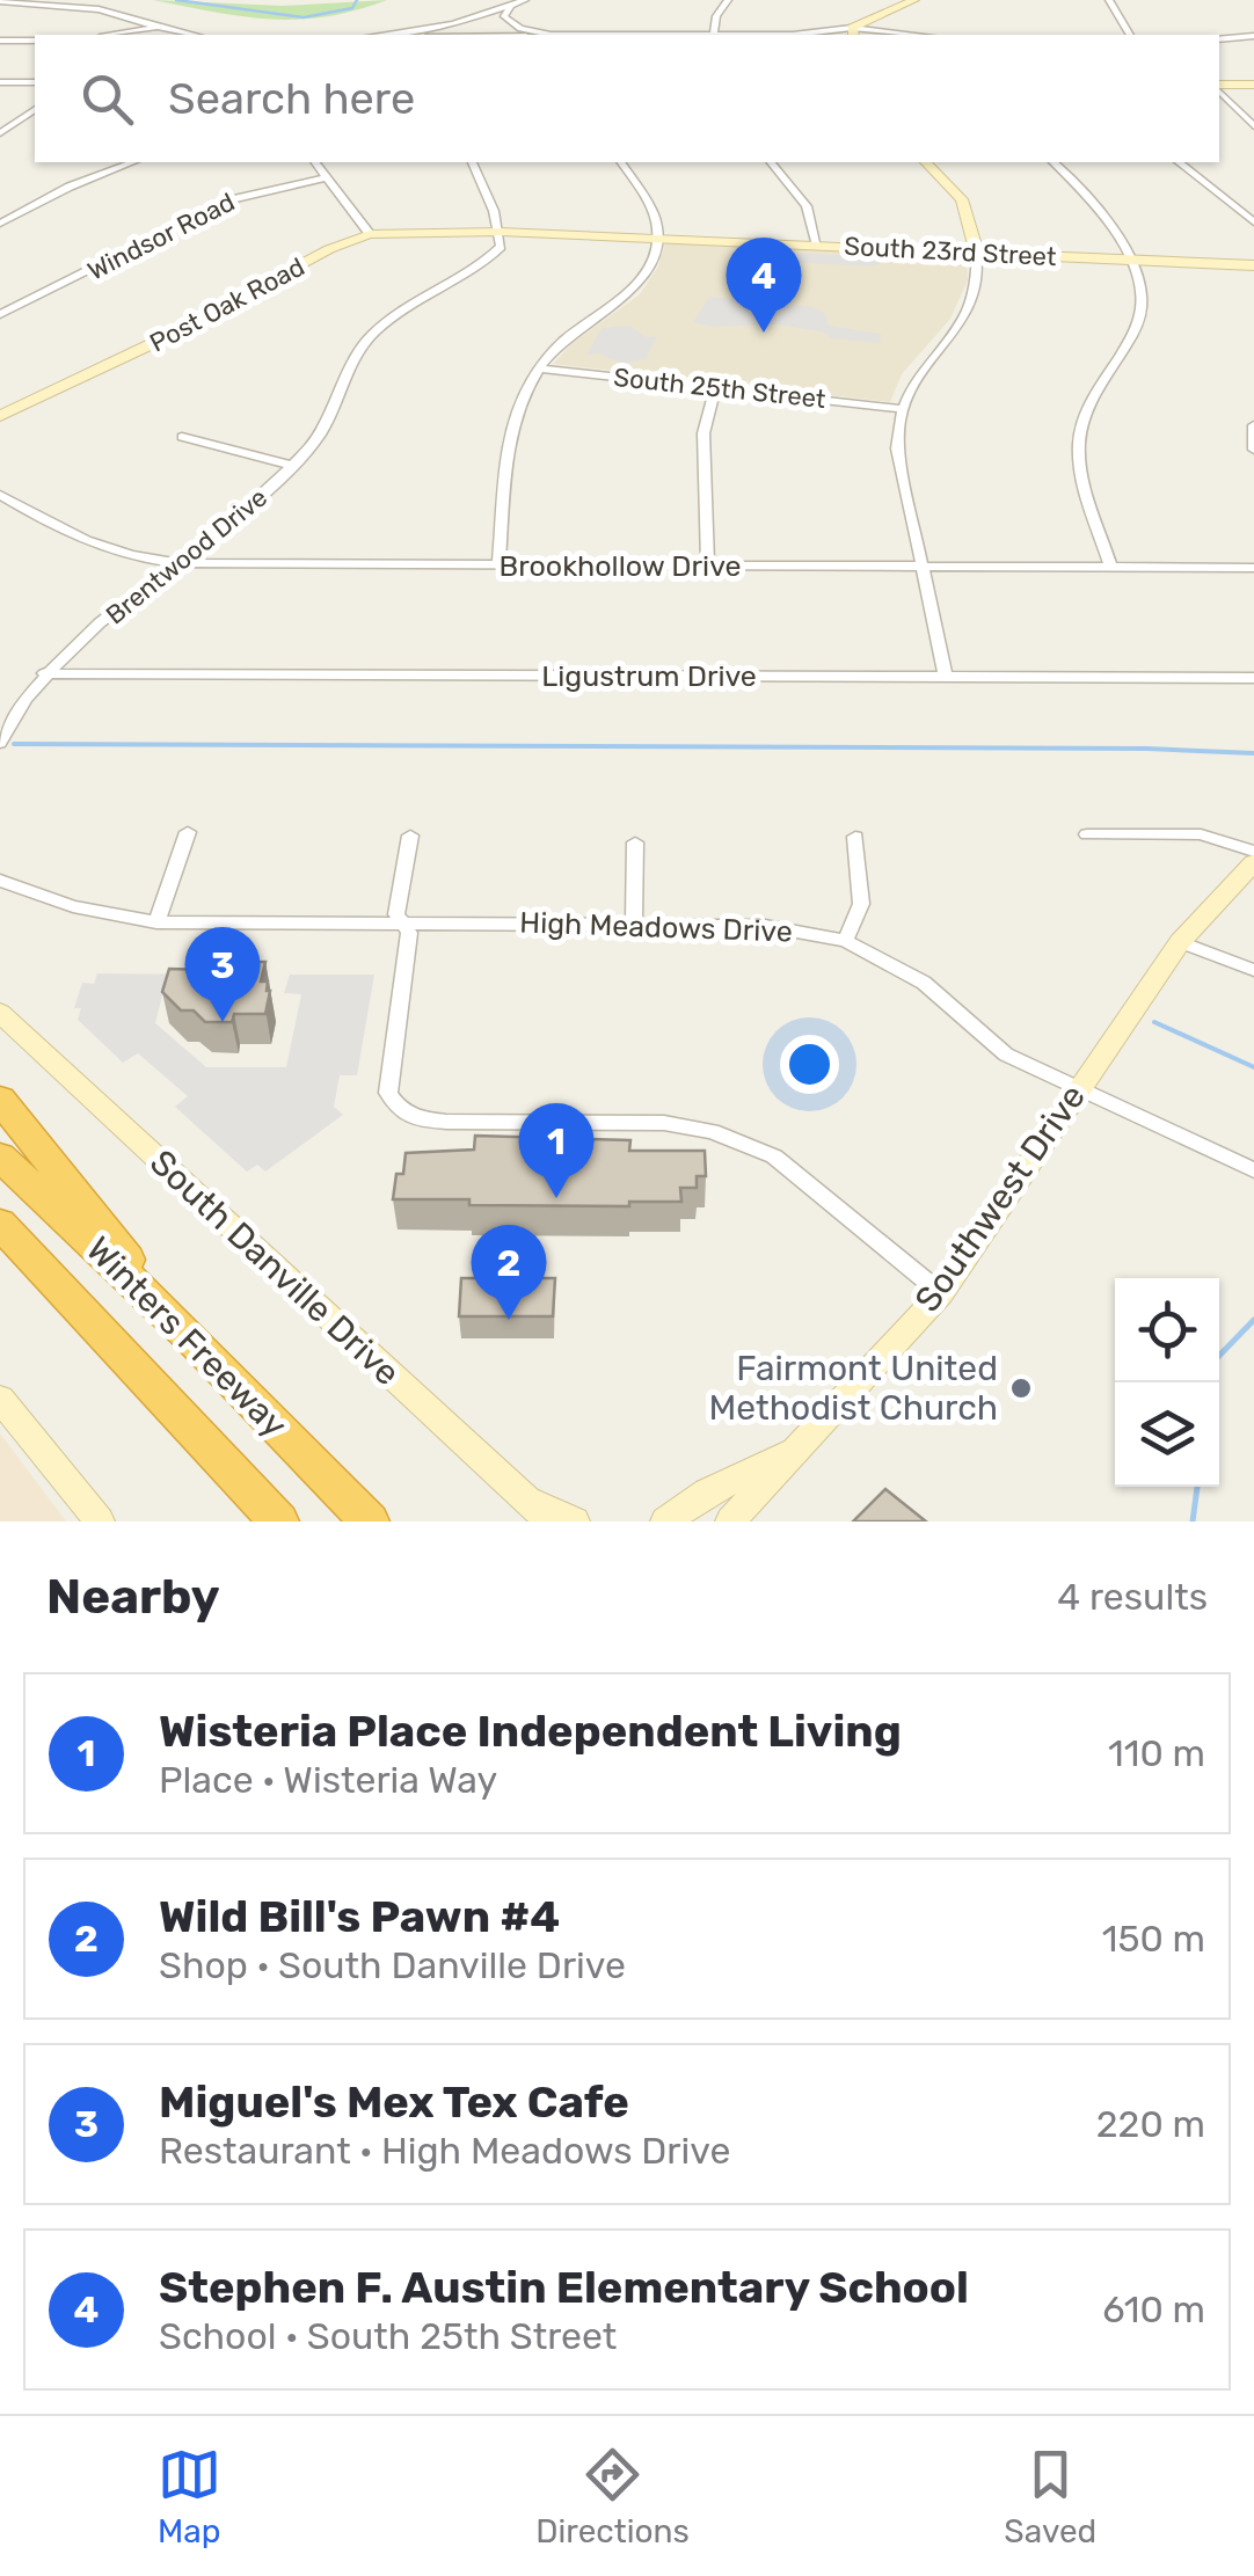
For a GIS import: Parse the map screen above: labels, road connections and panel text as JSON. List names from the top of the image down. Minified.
{"streets":{"highway":["Winters Freeway"],"street":["Windsor Road","South 23rd Street","Post Oak Road","South 25th Street","Brentwood Drive","Brookhollow Drive","Ligustrum Drive","High Meadows Drive","Southwest Drive","South Danville Drive"]},"crossings":[["South 23rd Street","Post Oak Road"],["South 23rd Street","Brentwood Drive"],["Brentwood Drive","Brookhollow Drive"],["Brentwood Drive","Ligustrum Drive"],["High Meadows Drive","Southwest Drive"]],"places":["Fairmont United Methodist Church"],"page":{"search":"Search here","pins":["4","3","1","2"],"heading":["Nearby","4 results"],"list":[{"mark":"1","name":"Wisteria Place Independent Living","note":"Place · Wisteria Way","value":"110 m"},{"mark":"2","name":"Wild Bill's Pawn #4","note":"Shop · South Danville Drive","value":"150 m"},{"mark":"3","name":"Miguel's Mex Tex Cafe","note":"Restaurant · High Meadows Drive","value":"220 m"},{"mark":"4","name":"Stephen F. Austin Elementary School","note":"School · South 25th Street","value":"610 m"}],"nav":["Map","Directions","Saved"]}}
